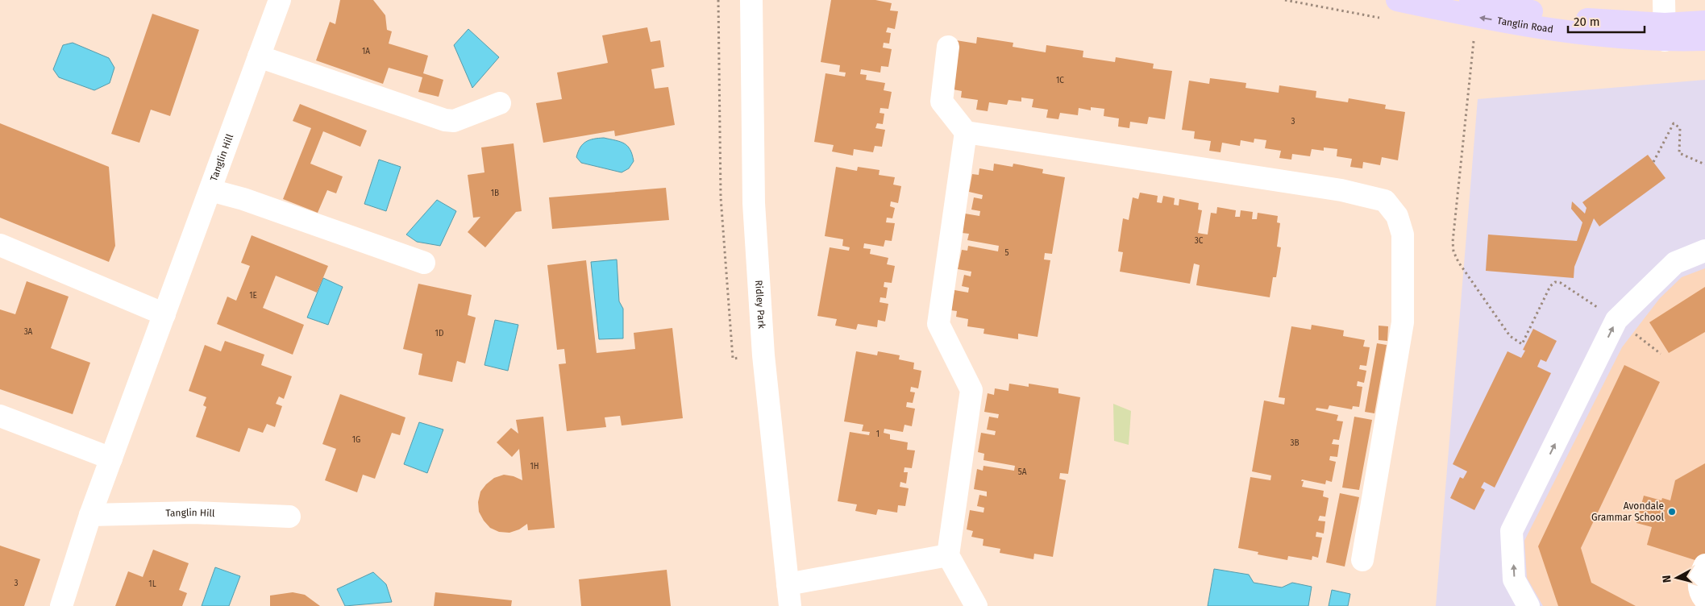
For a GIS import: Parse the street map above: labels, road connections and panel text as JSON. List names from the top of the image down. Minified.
{"streets":{"main road":["Tanglin Road"],"street":["Tanglin Hill","Ridley Park"]},"places":["Avondale Grammar School"],"house_numbers":["1A","1C","3","1B","3C","5","1E","3A","1D","1","1G","3B","1H","5A","3","1L"],"scale_bar":"20 m","north":"left"}
